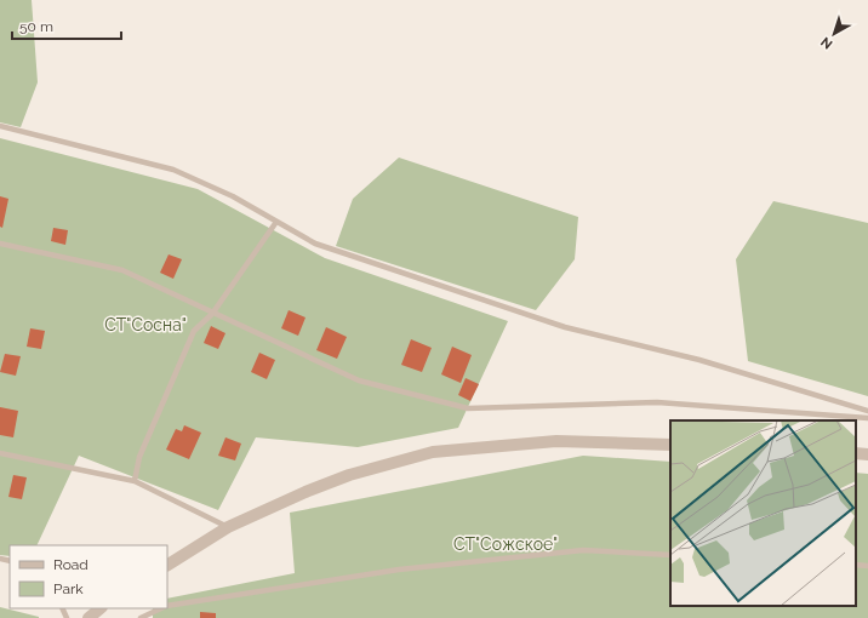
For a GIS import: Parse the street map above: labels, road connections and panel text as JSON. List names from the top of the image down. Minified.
{"parks":["СТ\"Сосна\"","СТ\"Сожское\""],"legend":["Road","Park"],"scale_bar":"50 m","north":"bottom left"}
